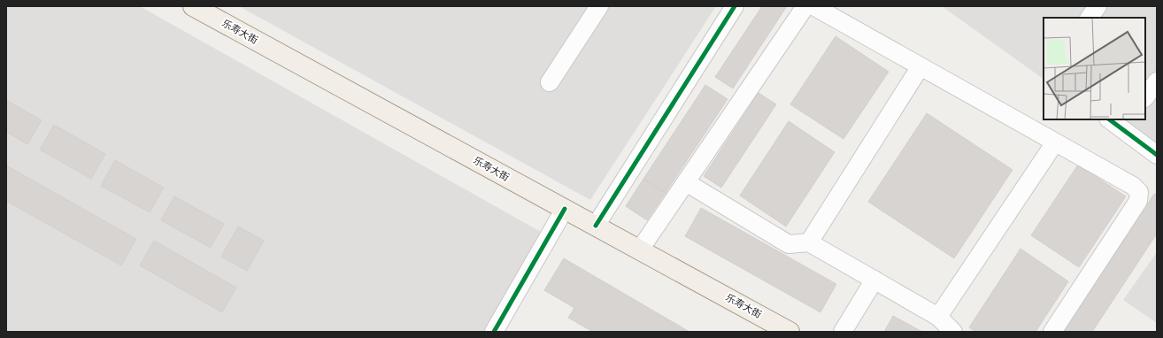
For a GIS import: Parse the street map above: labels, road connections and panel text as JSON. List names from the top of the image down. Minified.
{"streets":{"main road":["乐寿大街"]}}
